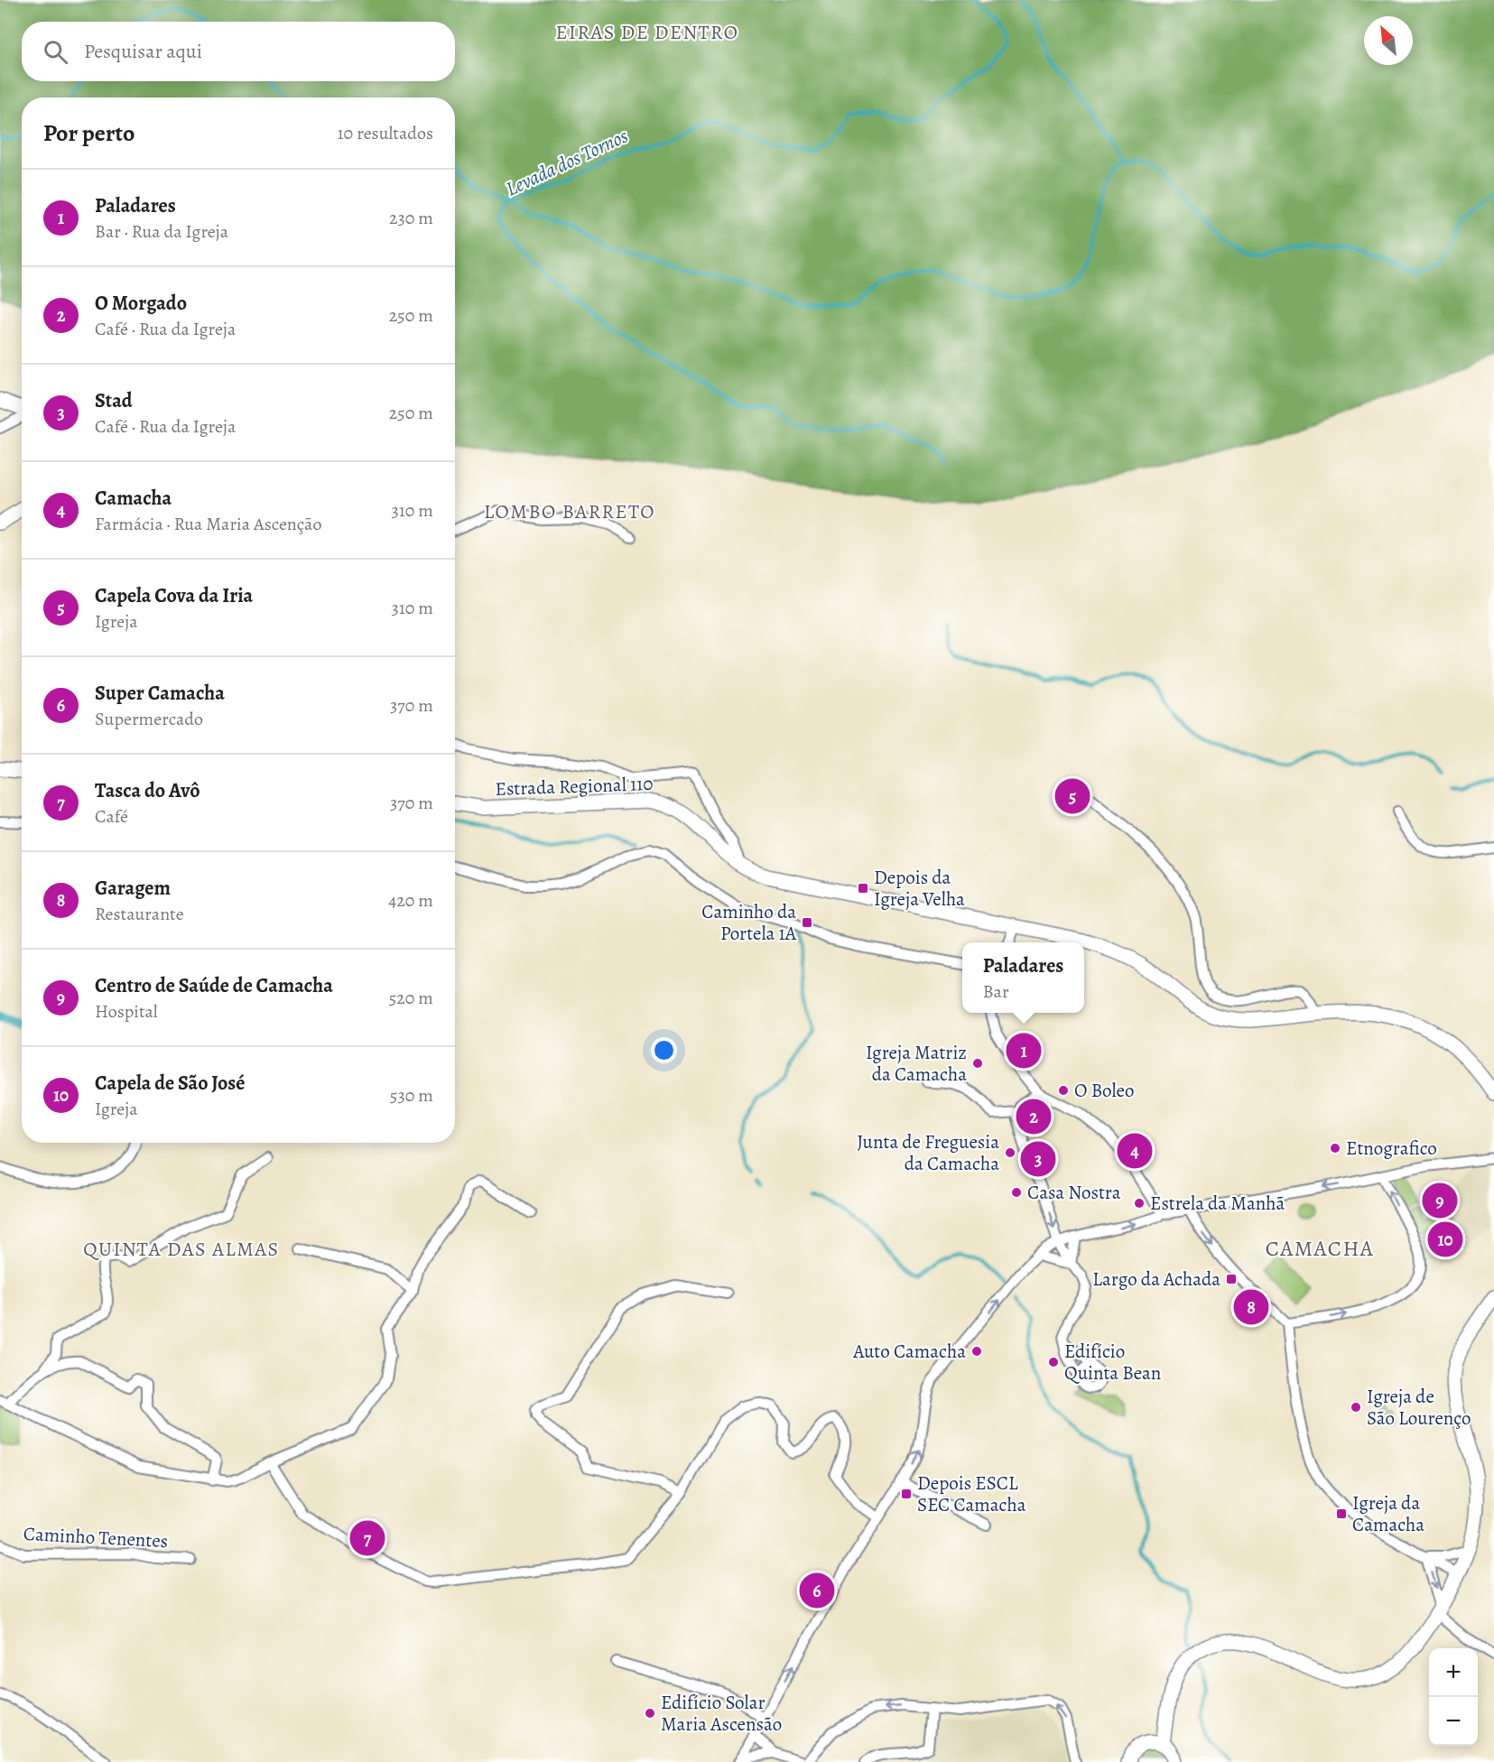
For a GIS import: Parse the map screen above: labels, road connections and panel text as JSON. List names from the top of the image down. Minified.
{"streets":{"main road":["Estrada Regional 110"],"street":["Caminho Tenentes"]},"districts":["EIRAS DE DENTRO","LOMBO BARRETO","CAMACHA","QUINTA DAS ALMAS"],"water":["Levada dos Tornos"],"places":{"transit":["Depois da Igreja Velha","Caminho da Portela 1A","Largo da Achada","Depois ESCL SEC Camacha","Igreja da Camacha"],"other":["Igreja Matriz da Camacha","O Boleo","Etnografico","Junta de Freguesia da Camacha","Casa Nostra","Estrela da Manhã","Auto Camacha","Edifício Quinta Bean","Igreja de São Lourenço","Edifício Solar Maria Ascensão"]},"north":"top left","page":{"search":"Pesquisar aqui","heading":["Por perto","10 resultados"],"list":[{"mark":"1","name":"Paladares","note":"Bar · Rua da Igreja","value":"230 m"},{"mark":"2","name":"O Morgado","note":"Café · Rua da Igreja","value":"250 m"},{"mark":"3","name":"Stad","note":"Café · Rua da Igreja","value":"250 m"},{"mark":"4","name":"Camacha","note":"Farmácia · Rua Maria Ascenção","value":"310 m"},{"mark":"5","name":"Capela Cova da Iria","note":"Igreja","value":"310 m"},{"mark":"6","name":"Super Camacha","note":"Supermercado","value":"370 m"},{"mark":"7","name":"Tasca do Avô","note":"Café","value":"370 m"},{"mark":"8","name":"Garagem","note":"Restaurante","value":"420 m"},{"mark":"9","name":"Centro de Saúde de Camacha","note":"Hospital","value":"520 m"},{"mark":"10","name":"Capela de São José","note":"Igreja","value":"530 m"}],"pins":["5","1","2","4","3","9","10","8","7","6"],"popup":["Paladares","Bar"],"map_buttons":["+","−"]}}
